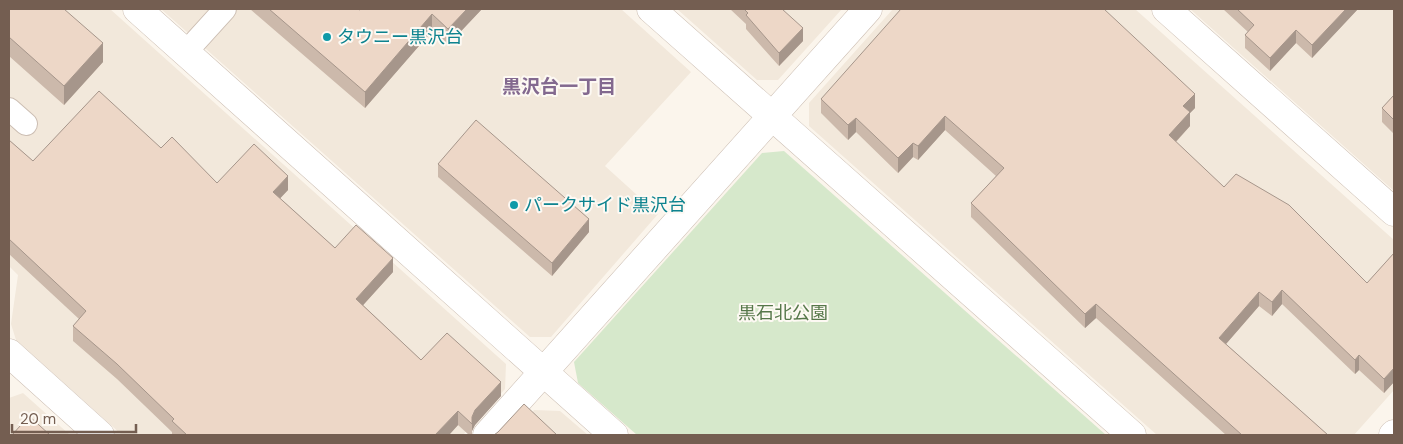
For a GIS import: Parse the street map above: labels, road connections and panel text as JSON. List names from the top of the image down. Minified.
{"districts":["黒沢台一丁目"],"parks":["黒石北公園"],"places":["タウニー黒沢台","パークサイド黒沢台"],"scale_bar":"20 m"}
